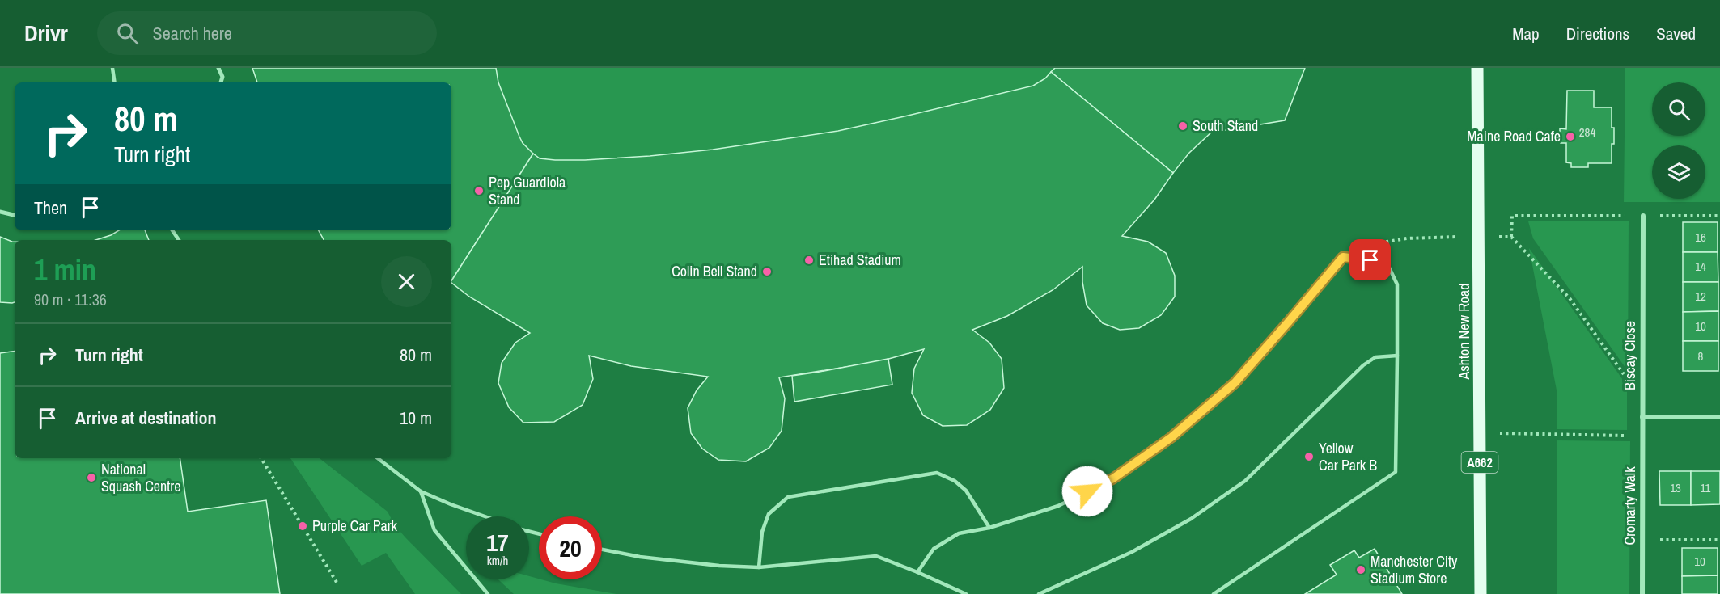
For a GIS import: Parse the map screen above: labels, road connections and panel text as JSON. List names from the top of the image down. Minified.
{"streets":{"main road":["Ashton New Road","A662"],"street":["Biscay Close","Cromarty Walk"]},"crossings":[["Biscay Close","Cromarty Walk"]],"places":["South Stand","Maine Road Cafe","Pep Guardiola Stand","Etihad Stadium","Colin Bell Stand","Yellow Car Park B","National Squash Centre","Purple Car Park","Manchester City Stadium Store"],"house_numbers":["284","16","14","12","10","8","13","11","10"],"page":{"header":"Drivr","search":"Search here","nav":["Map","Directions","Saved"],"turn":["80 m","Turn right"],"then":"Then","heading":["1 min","90 m · 11:36"],"list":[{"name":"Turn right","value":"80 m"},{"name":"Arrive at destination","value":"10 m"}],"speed":"17 km/h","limit":"20"}}
